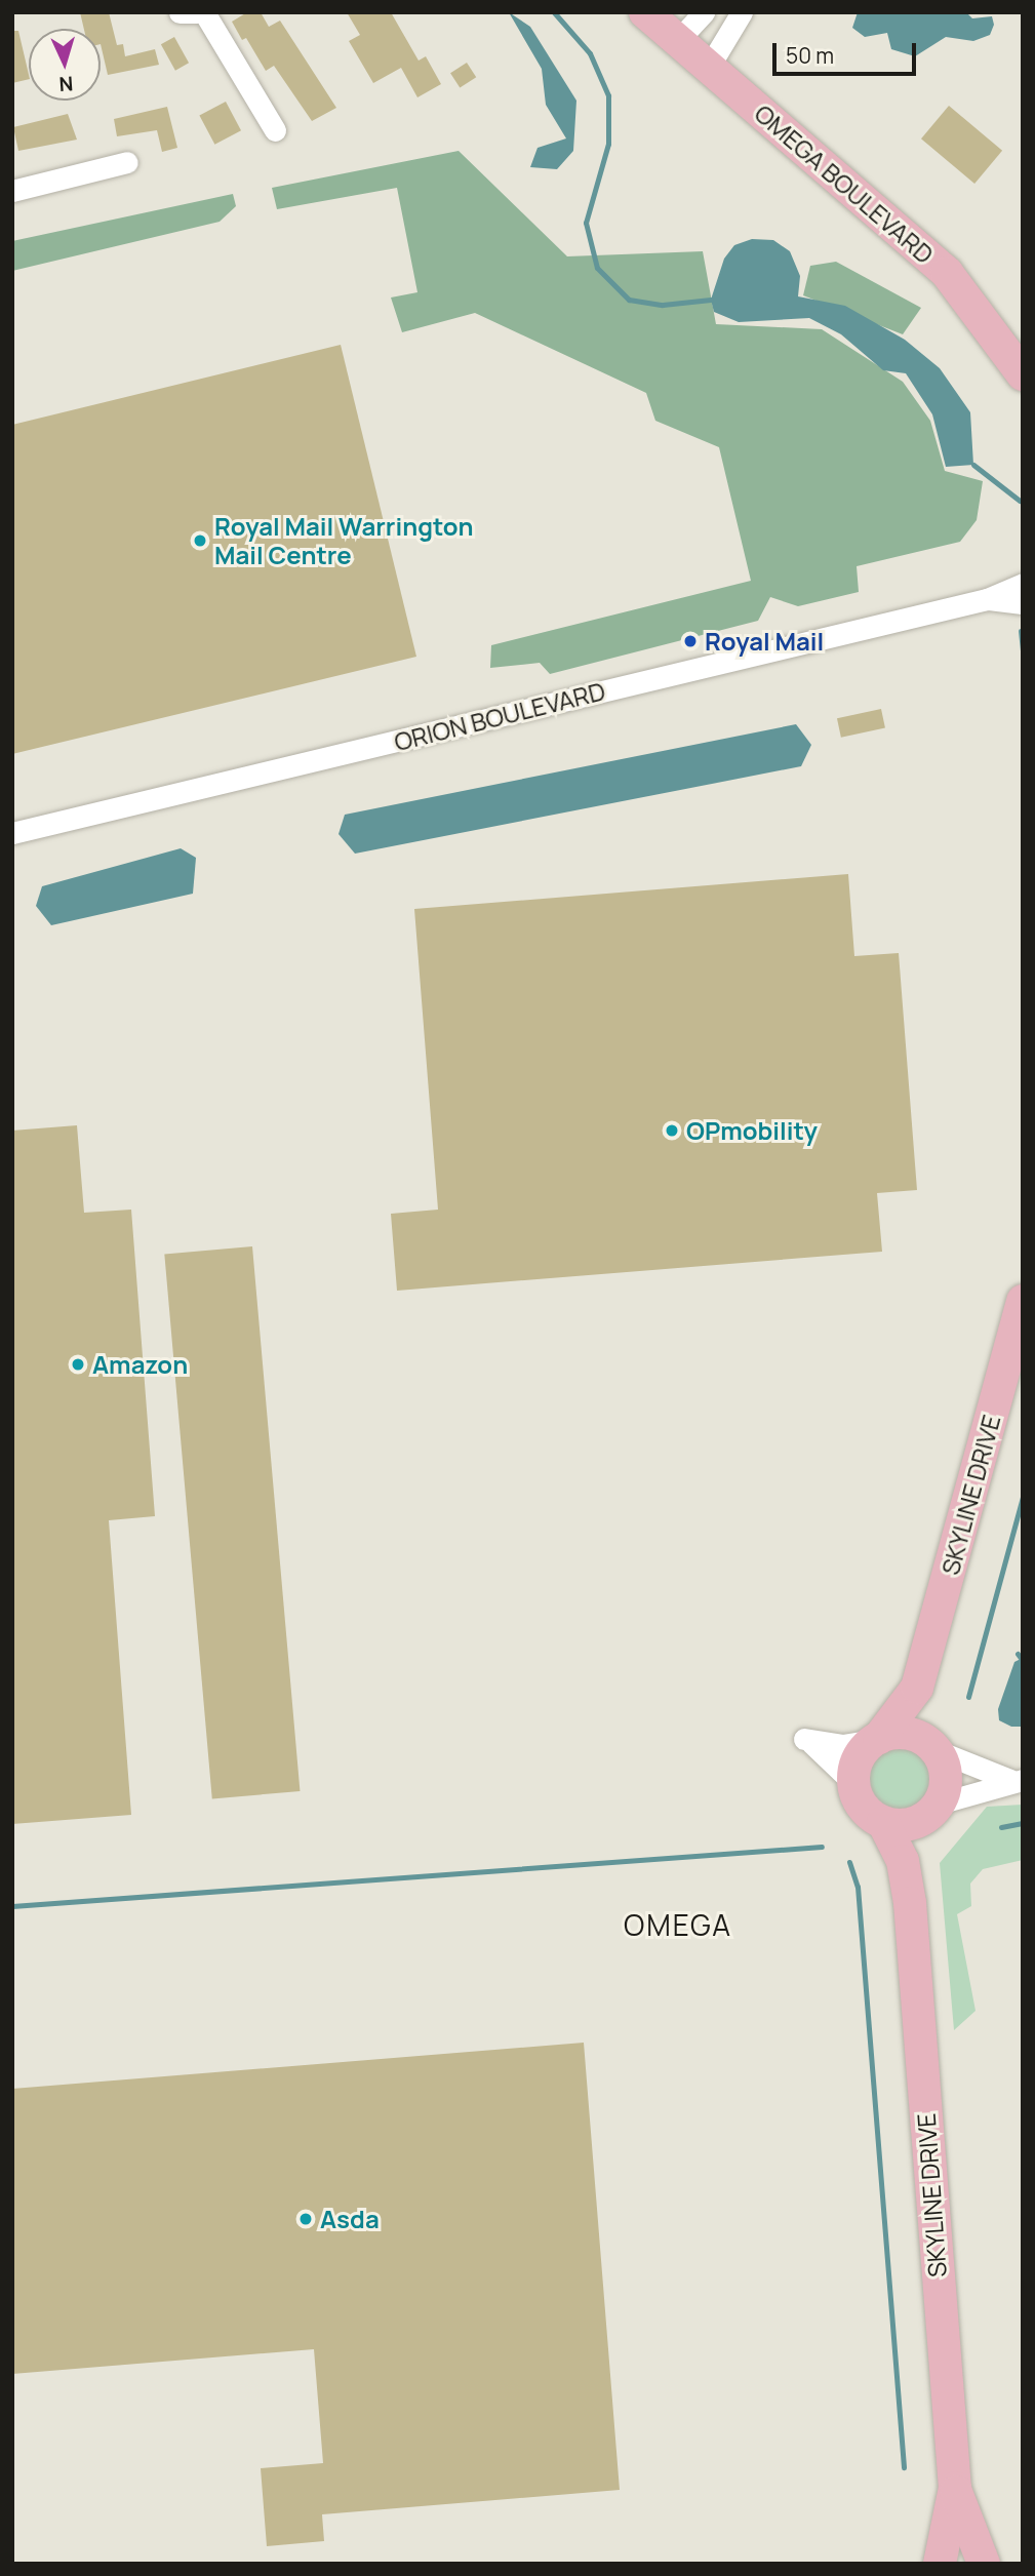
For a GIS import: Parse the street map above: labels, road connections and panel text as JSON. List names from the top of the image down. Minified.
{"streets":{"main road":["OMEGA BOULEVARD","SKYLINE DRIVE"],"street":["ORION BOULEVARD"]},"districts":["OMEGA"],"places":["Royal Mail Warrington Mail Centre","Royal Mail","OPmobility","Amazon","Asda"],"scale_bar":"50 m","north":"bottom"}
